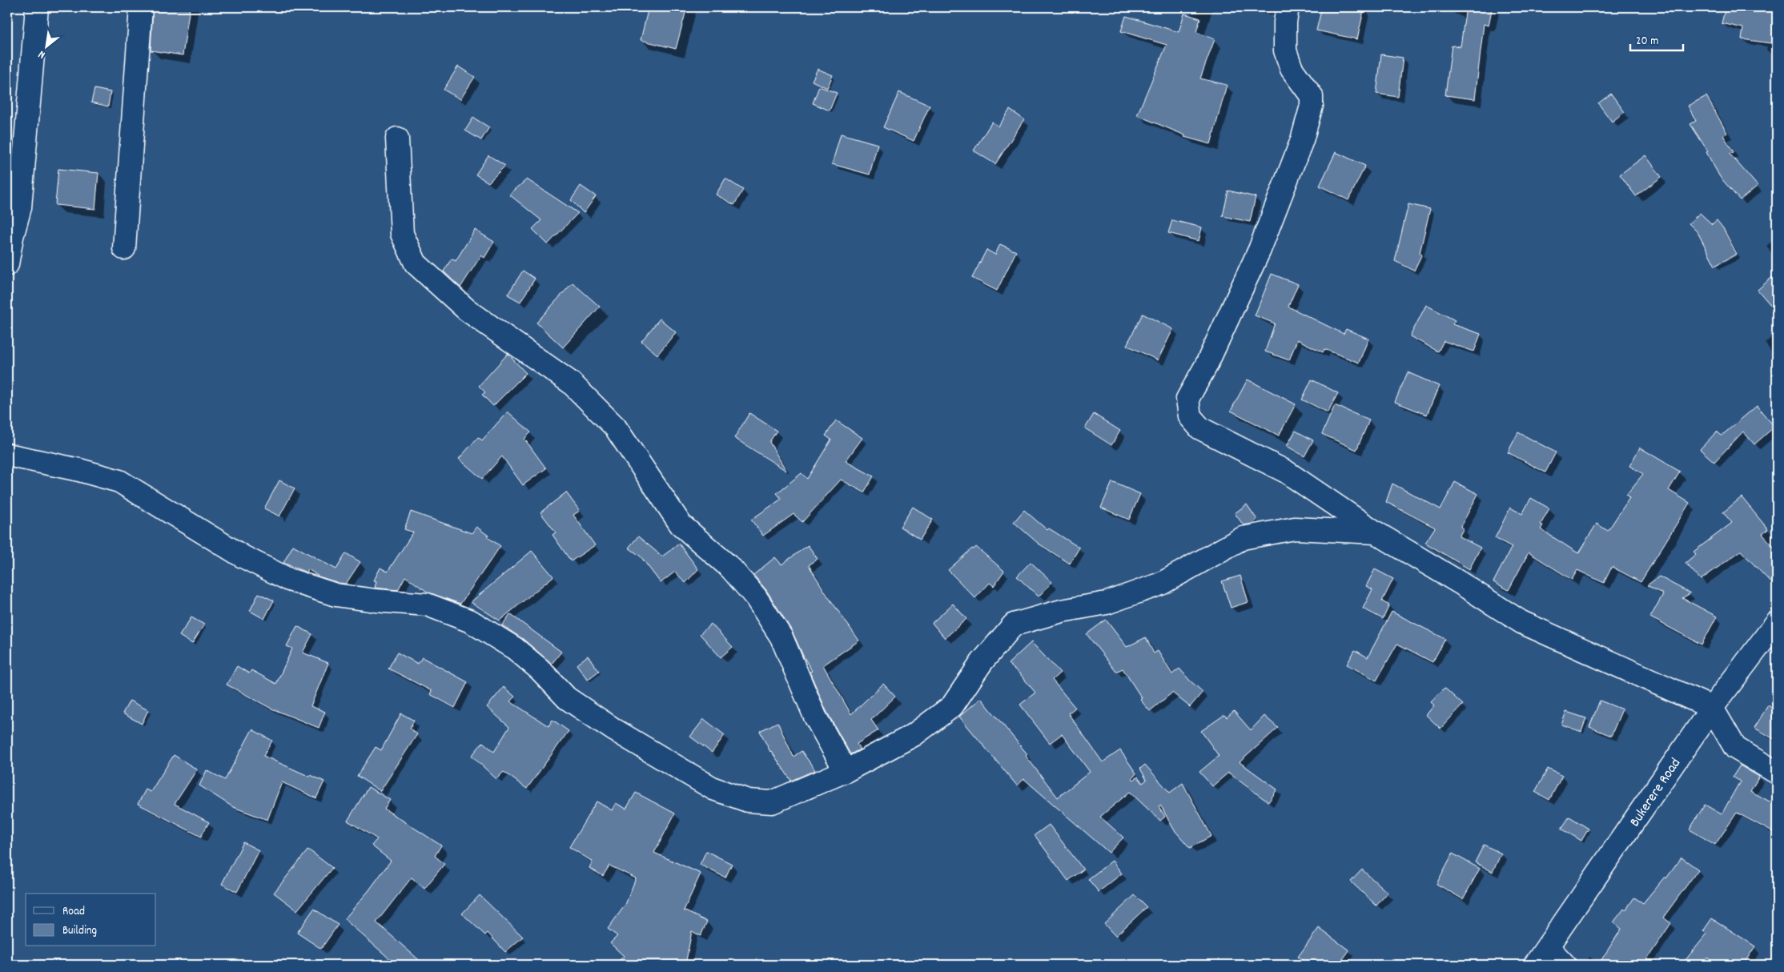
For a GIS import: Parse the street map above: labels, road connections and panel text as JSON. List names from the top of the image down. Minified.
{"streets":{"street":["Bukerere Road"]},"legend":["Road","Building"],"scale_bar":"20 m","north":"bottom left"}
